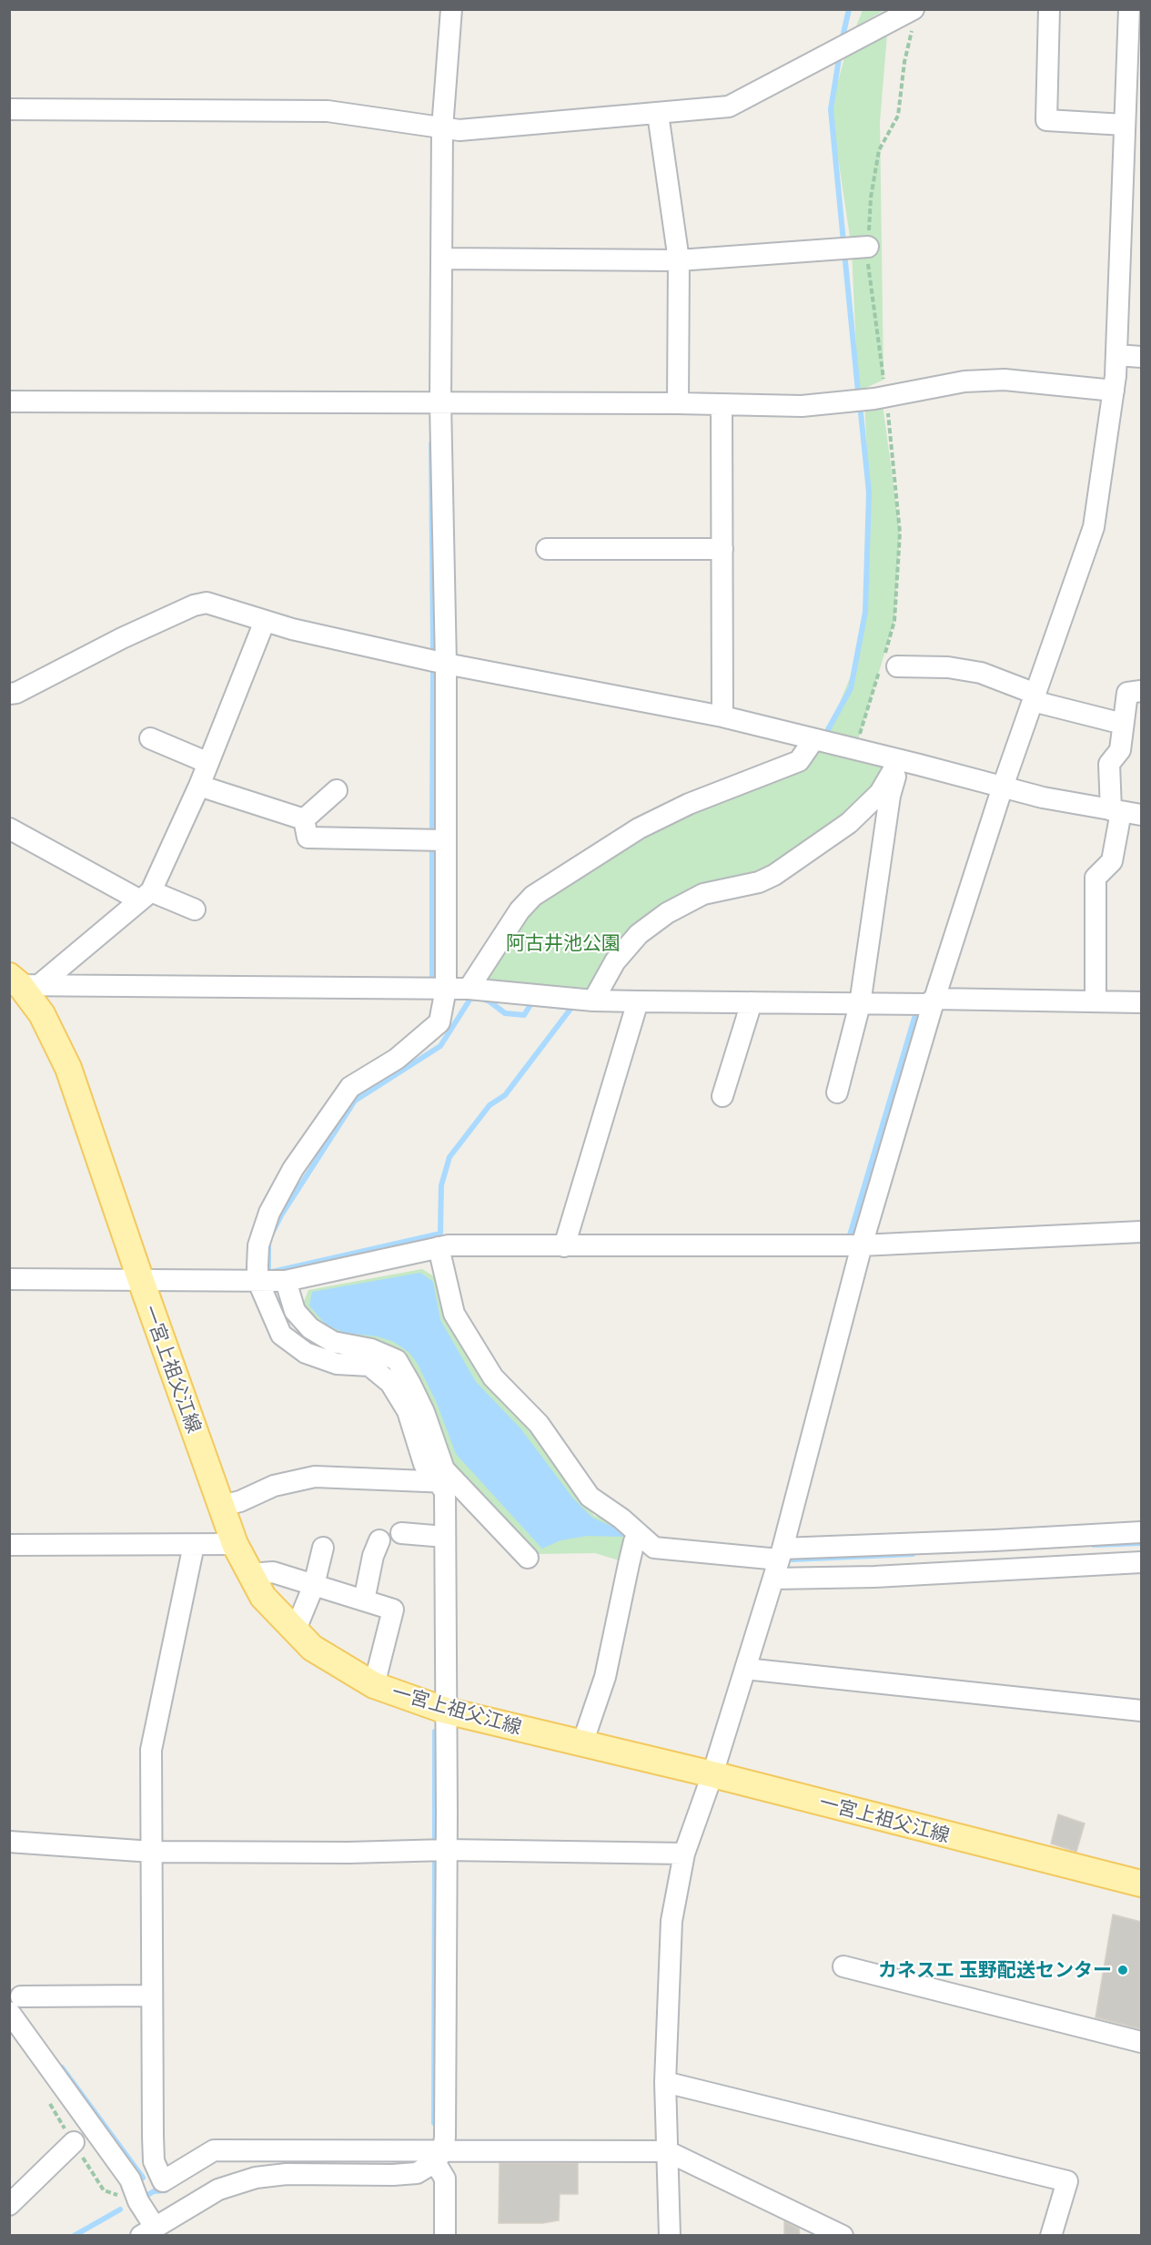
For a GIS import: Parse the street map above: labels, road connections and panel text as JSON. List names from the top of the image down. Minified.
{"streets":{"main road":["一宮上祖父江線"]},"parks":["阿古井池公園"],"places":["カネスエ 玉野配送センター"]}
